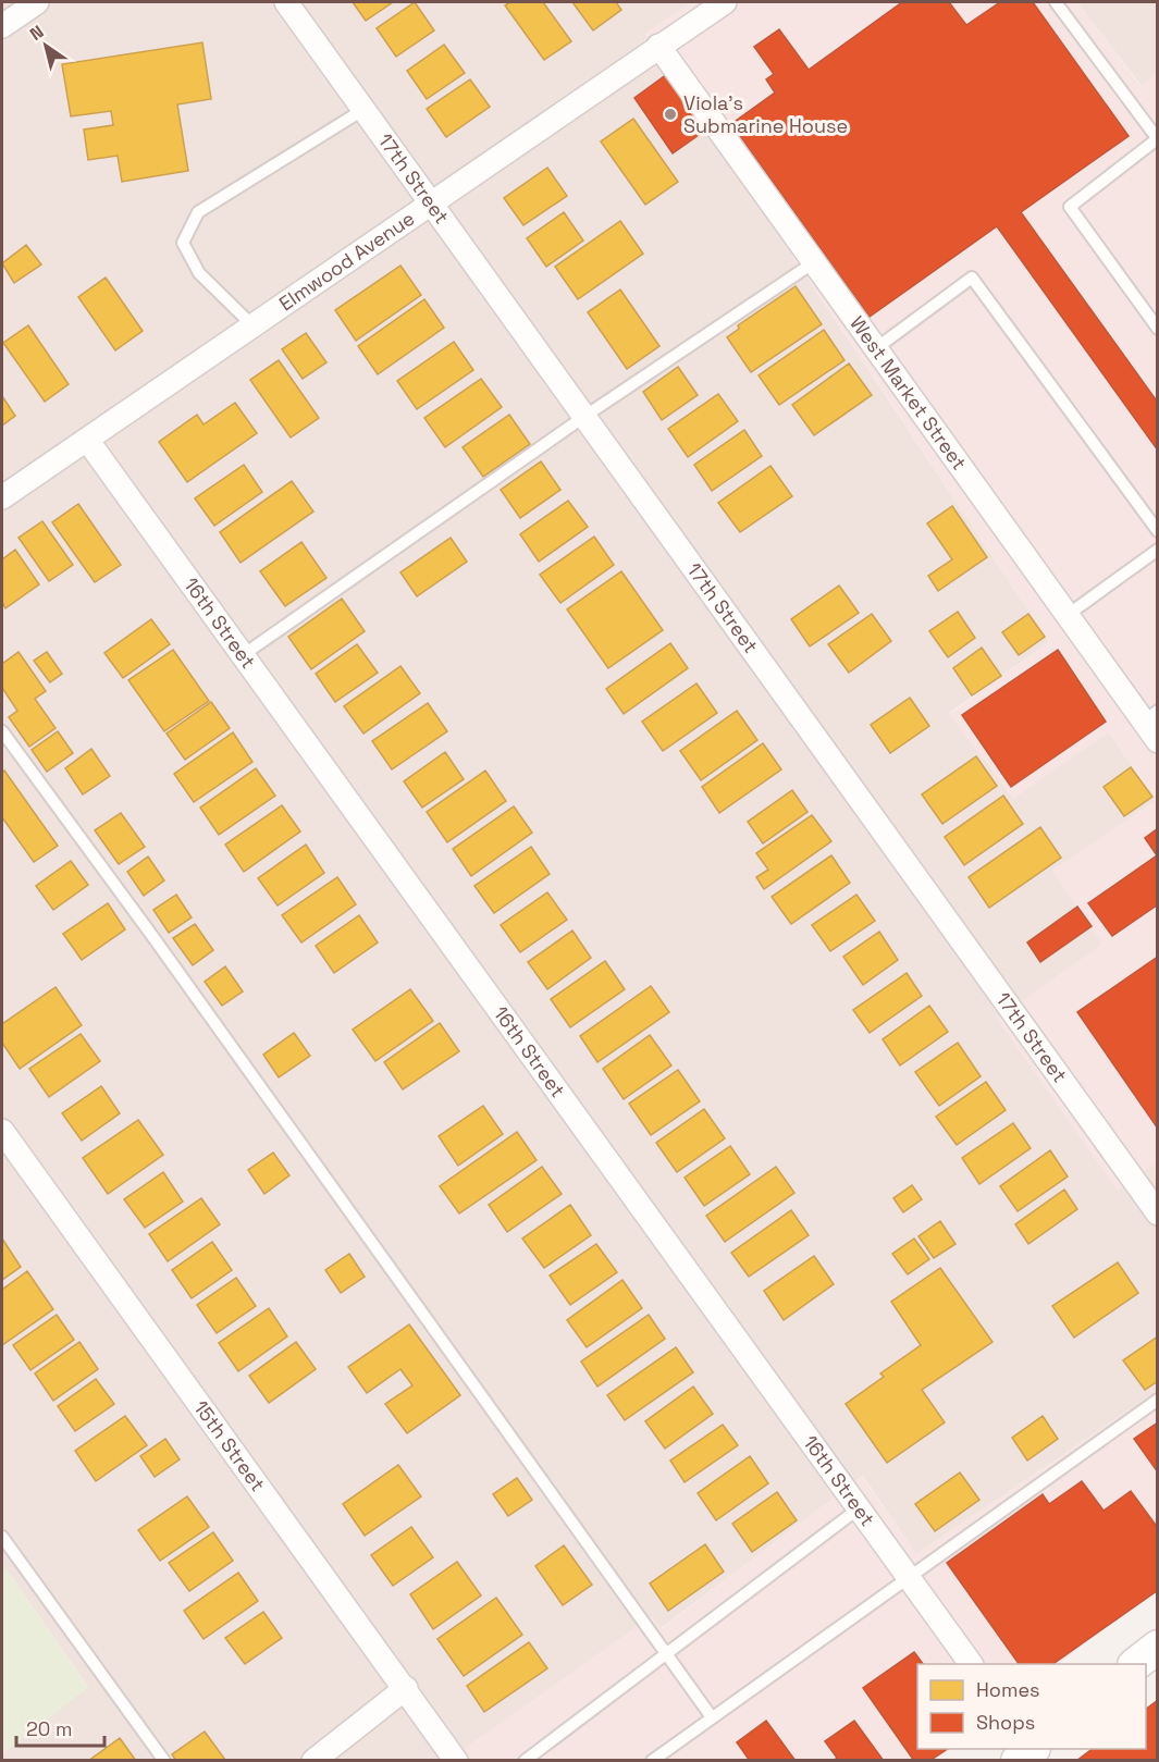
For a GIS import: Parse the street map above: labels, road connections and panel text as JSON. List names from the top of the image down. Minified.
{"streets":{"street":["17th Street","Elmwood Avenue","West Market Street","16th Street","15th Street"]},"crossings":[["17th Street","Elmwood Avenue"],["Elmwood Avenue","West Market Street"],["Elmwood Avenue","16th Street"]],"places":["Viola's Submarine House"],"legend":["Homes","Shops"],"scale_bar":"20 m","north":"top left"}
